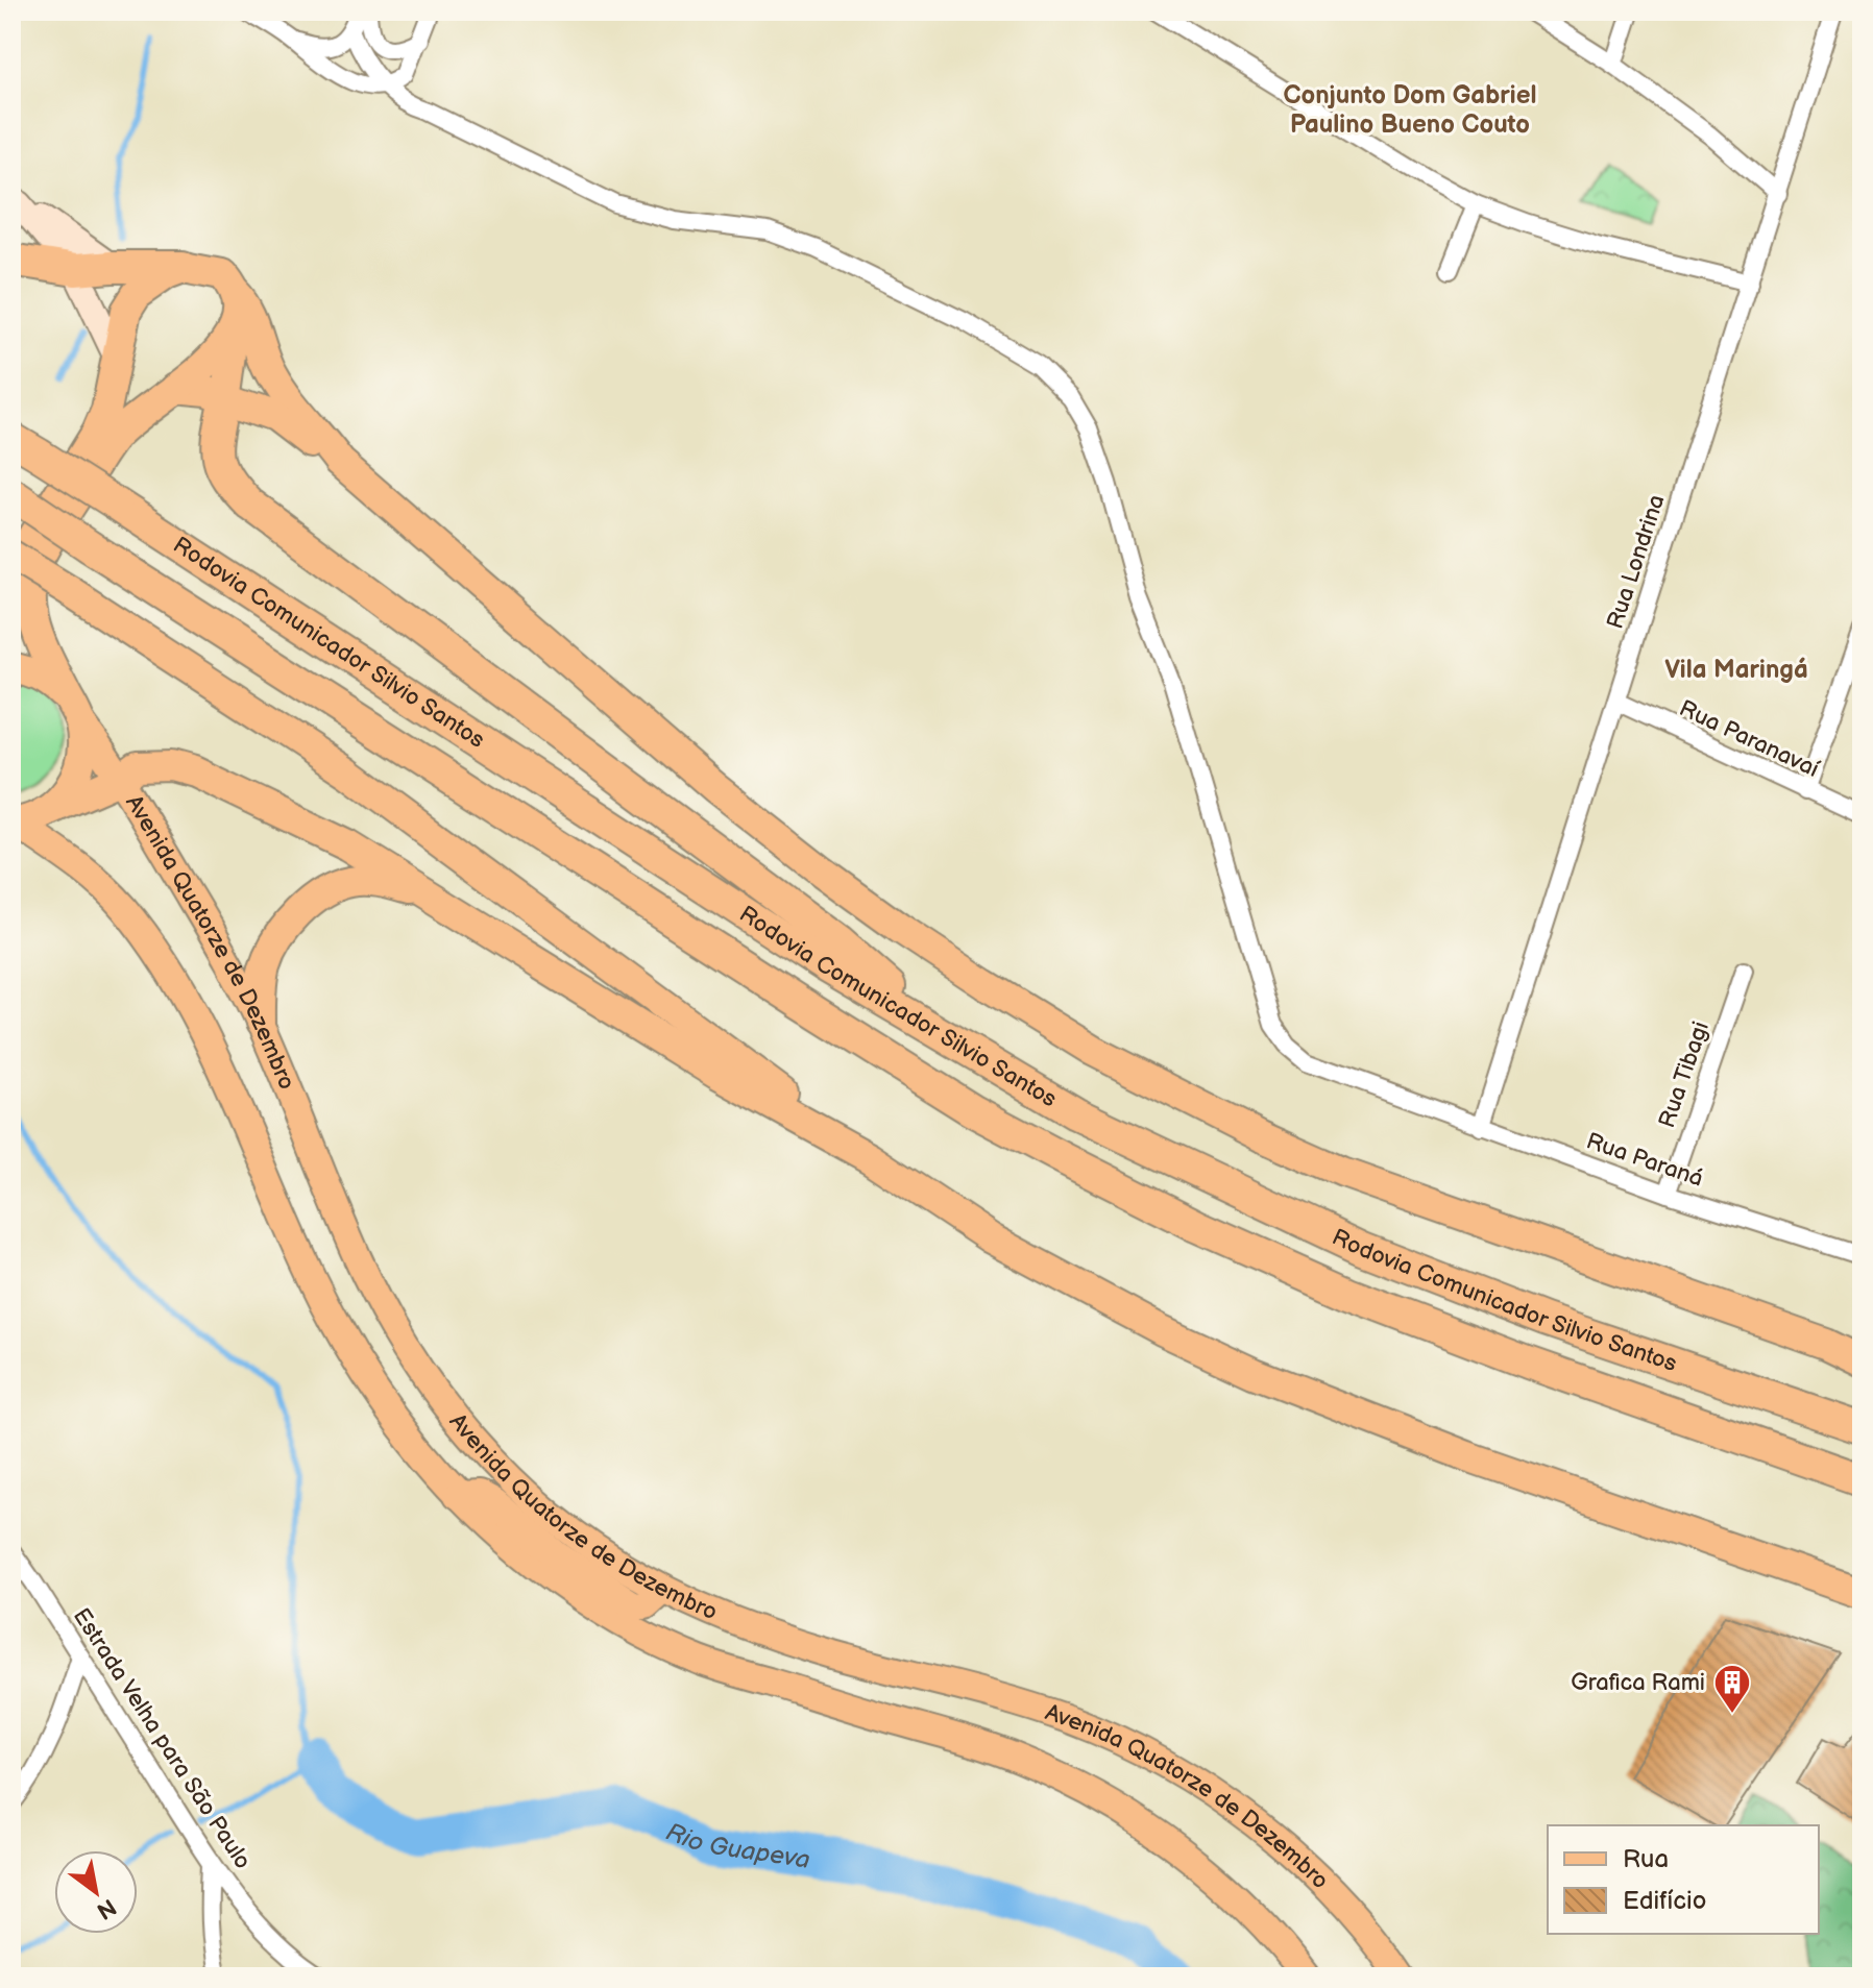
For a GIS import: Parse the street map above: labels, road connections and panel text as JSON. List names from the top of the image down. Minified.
{"streets":{"highway":["Rodovia Comunicador Silvio Santos"],"main road":["Avenida Quatorze de Dezembro"],"street":["Rua Londrina","Rua Paranavaí","Rua Tibagi","Rua Paraná","Estrada Velha para São Paulo"]},"crossings":[["Rua Londrina","Rua Paranavaí"],["Rua Londrina","Rua Paraná"],["Rua Tibagi","Rua Paraná"]],"districts":["Conjunto Dom Gabriel Paulino Bueno Couto","Vila Maringá"],"water":["Rio Guapeva"],"places":{"building":["Grafica Rami"]},"legend":["Rua","Edifício"],"north":"bottom right"}
